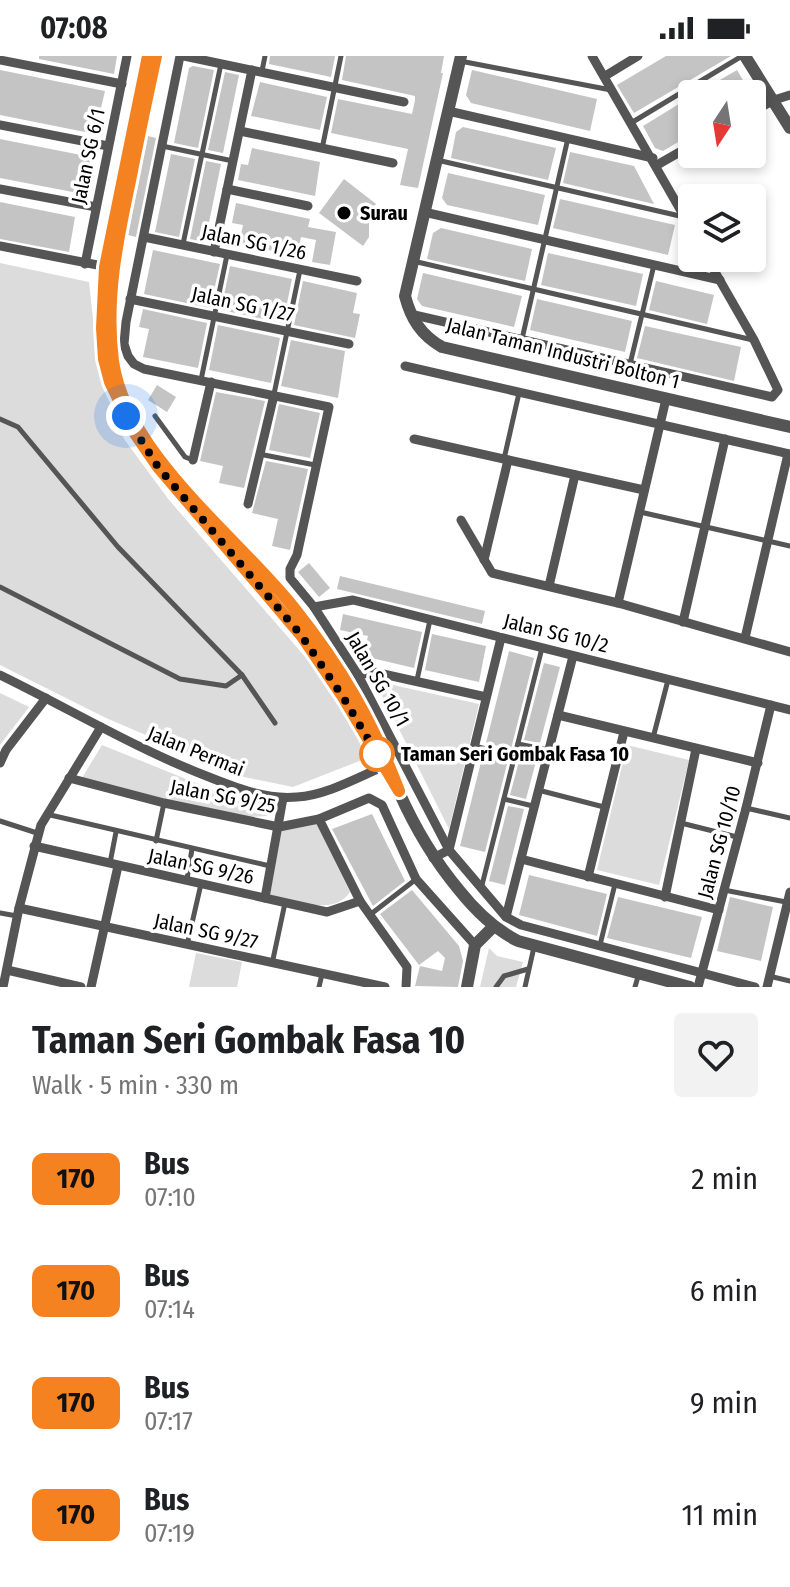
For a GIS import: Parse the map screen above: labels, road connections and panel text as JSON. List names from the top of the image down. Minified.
{"streets":{"street":["Jalan SG 6/1","Jalan SG 1/26","Jalan SG 1/27","Jalan Taman Industri Bolton 1","Jalan SG 10/2","Jalan SG 10/1","Jalan Permai","Jalan SG 9/25","Jalan SG 10/10","Jalan SG 9/26","Jalan SG 9/27"]},"crossings":[["Jalan SG 10/2","Jalan SG 10/1"],["Jalan SG 10/2","Jalan SG 10/10"],["Jalan SG 10/1","Jalan SG 10/10"]],"places":["Surau","Taman Seri Gombak Fasa 10"],"lines":["bus line 170"],"north":"bottom","page":{"status":"07:08","heading":["Taman Seri Gombak Fasa 10","Walk · 5 min · 330 m"],"list":[{"mark":"170","name":"Bus","note":"07:10","value":"2 min"},{"mark":"170","name":"Bus","note":"07:14","value":"6 min"},{"mark":"170","name":"Bus","note":"07:17","value":"9 min"},{"mark":"170","name":"Bus","note":"07:19","value":"11 min"}]}}
